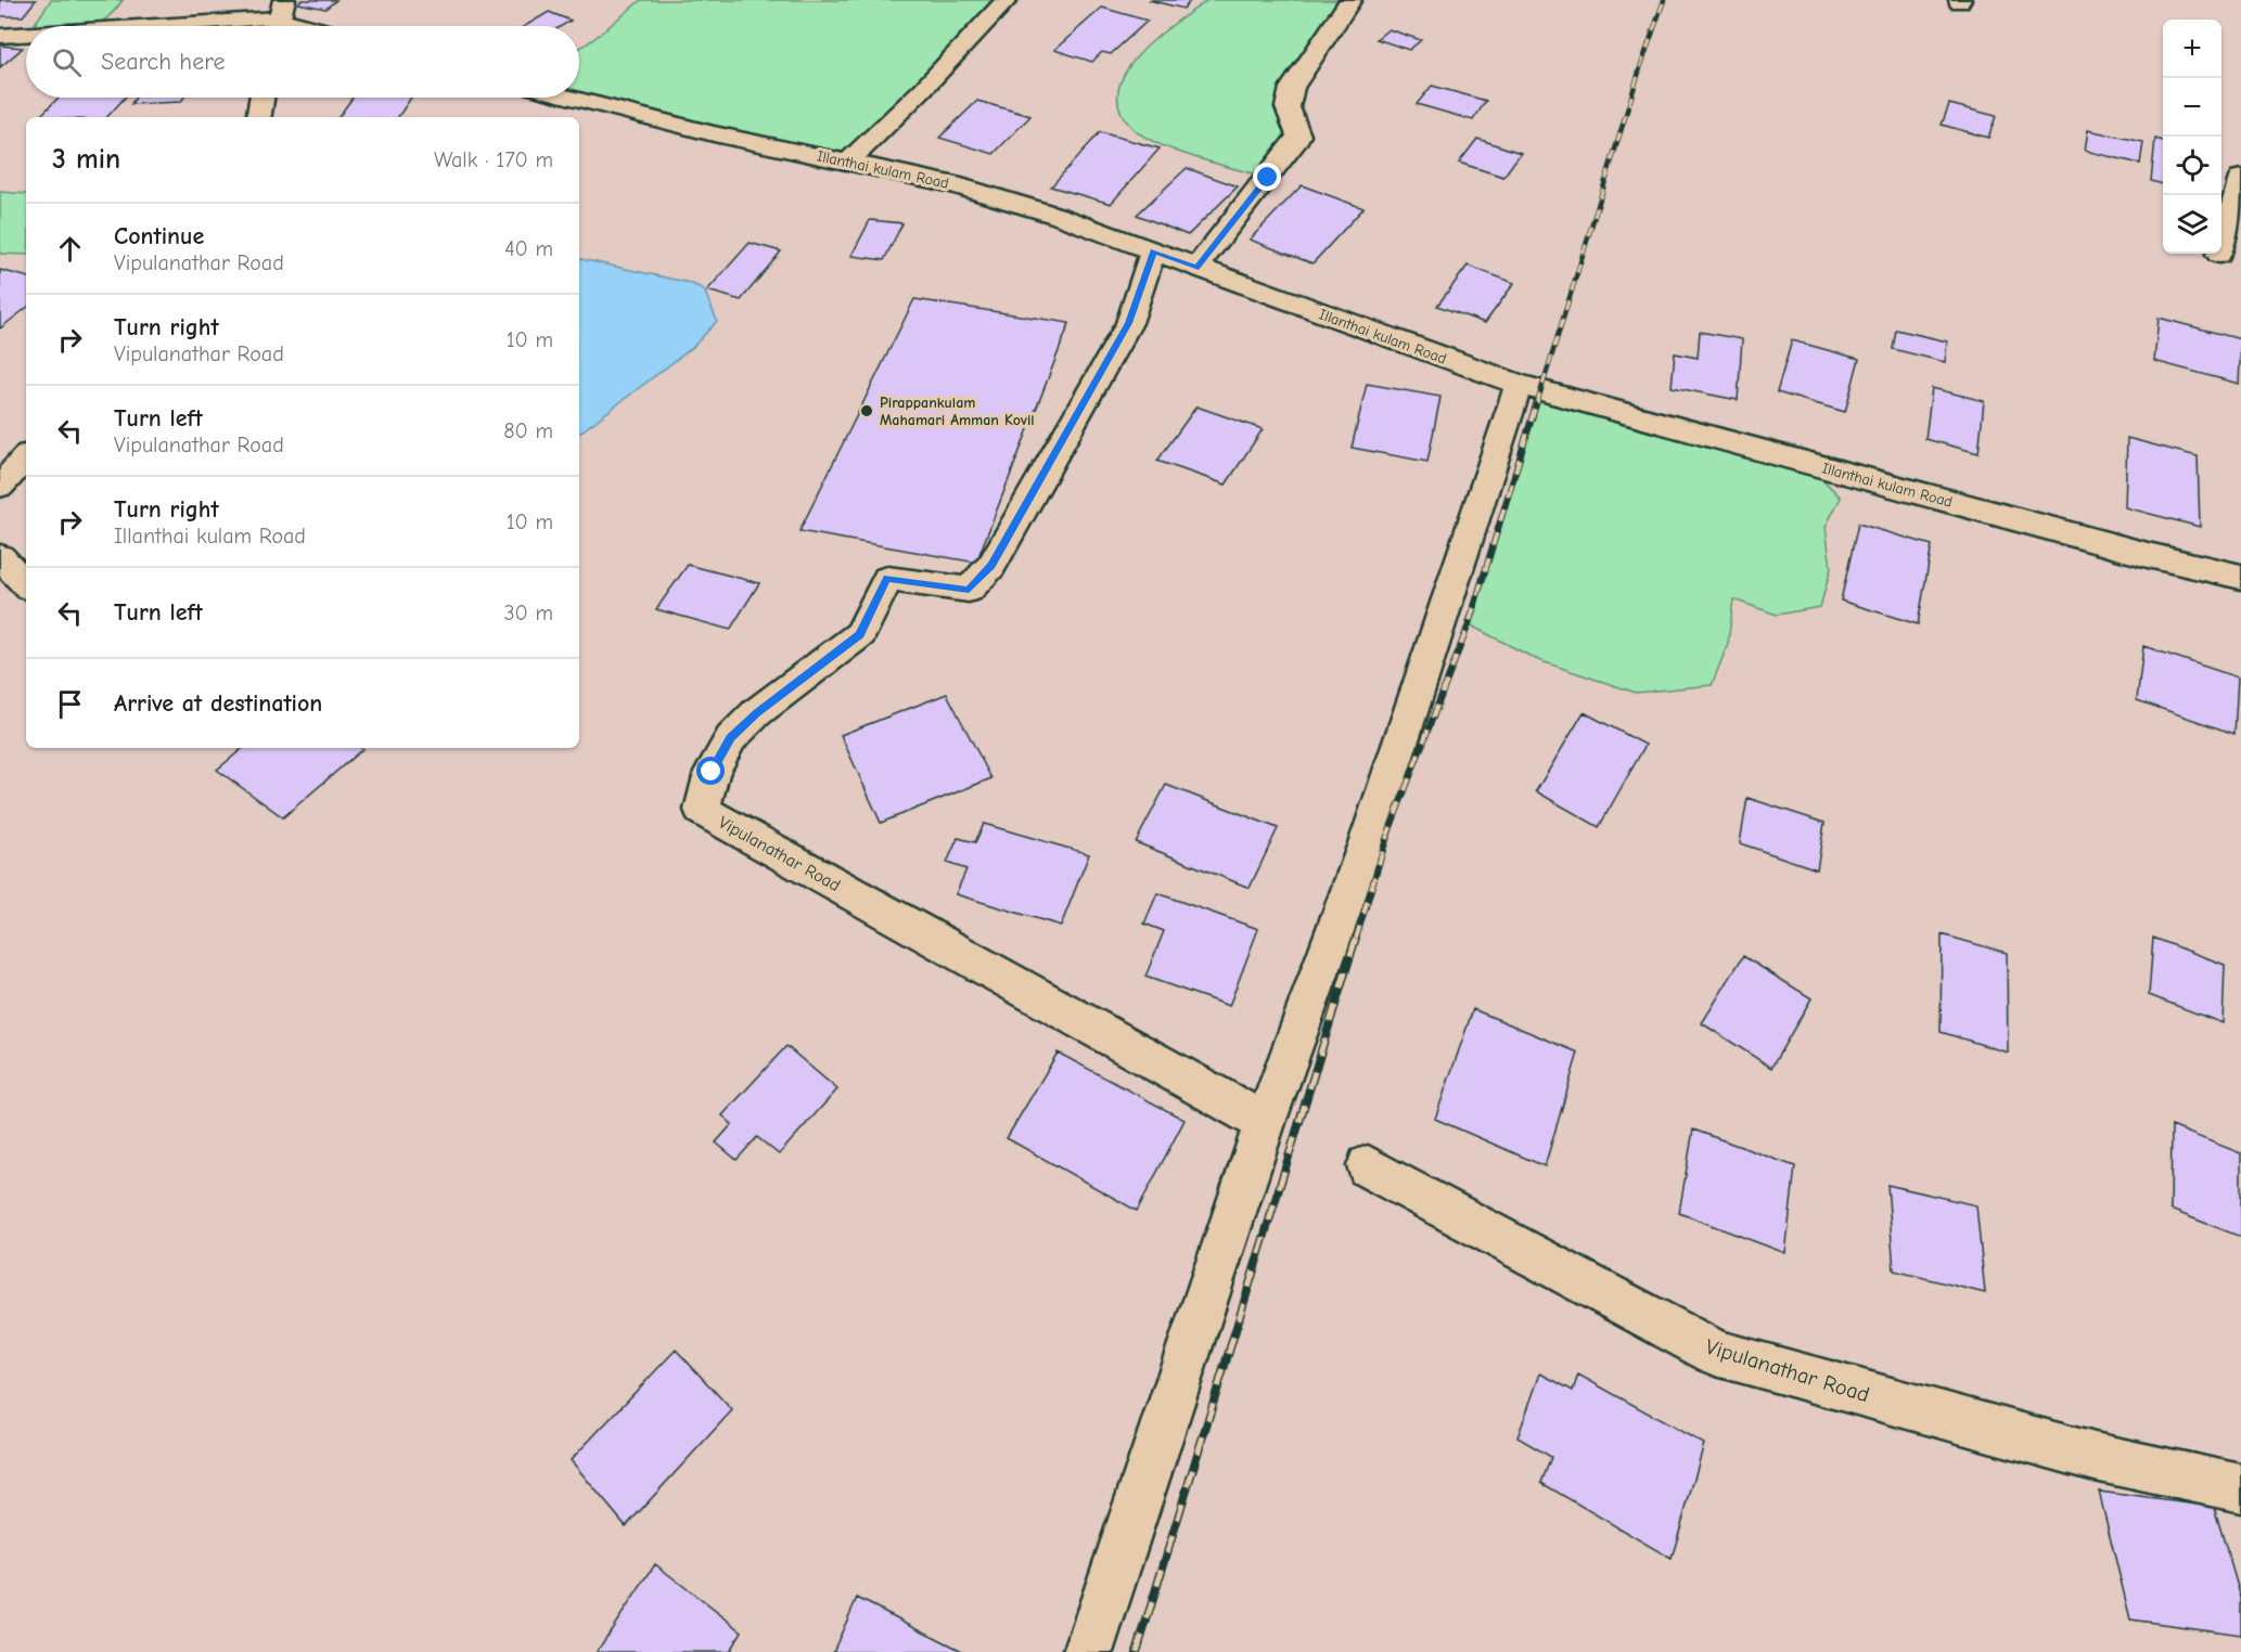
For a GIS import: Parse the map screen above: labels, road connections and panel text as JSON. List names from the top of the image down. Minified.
{"streets":{"main road":["Illanthai kulam Road","Vipulanathar Road"]},"crossings":[["Illanthai kulam Road","Vipulanathar Road"]],"places":["Pirappankulam Mahamari Amman Kovil"],"page":{"map_buttons":["+","−"],"search":"Search here","heading":["3 min","Walk · 170 m"],"list":[["Continue","Vipulanathar Road","40 m"],["Turn right","Vipulanathar Road","10 m"],["Turn left","Vipulanathar Road","80 m"],["Turn right","Illanthai kulam Road","10 m"],["Turn left","30 m"],"Arrive at destination"]}}
